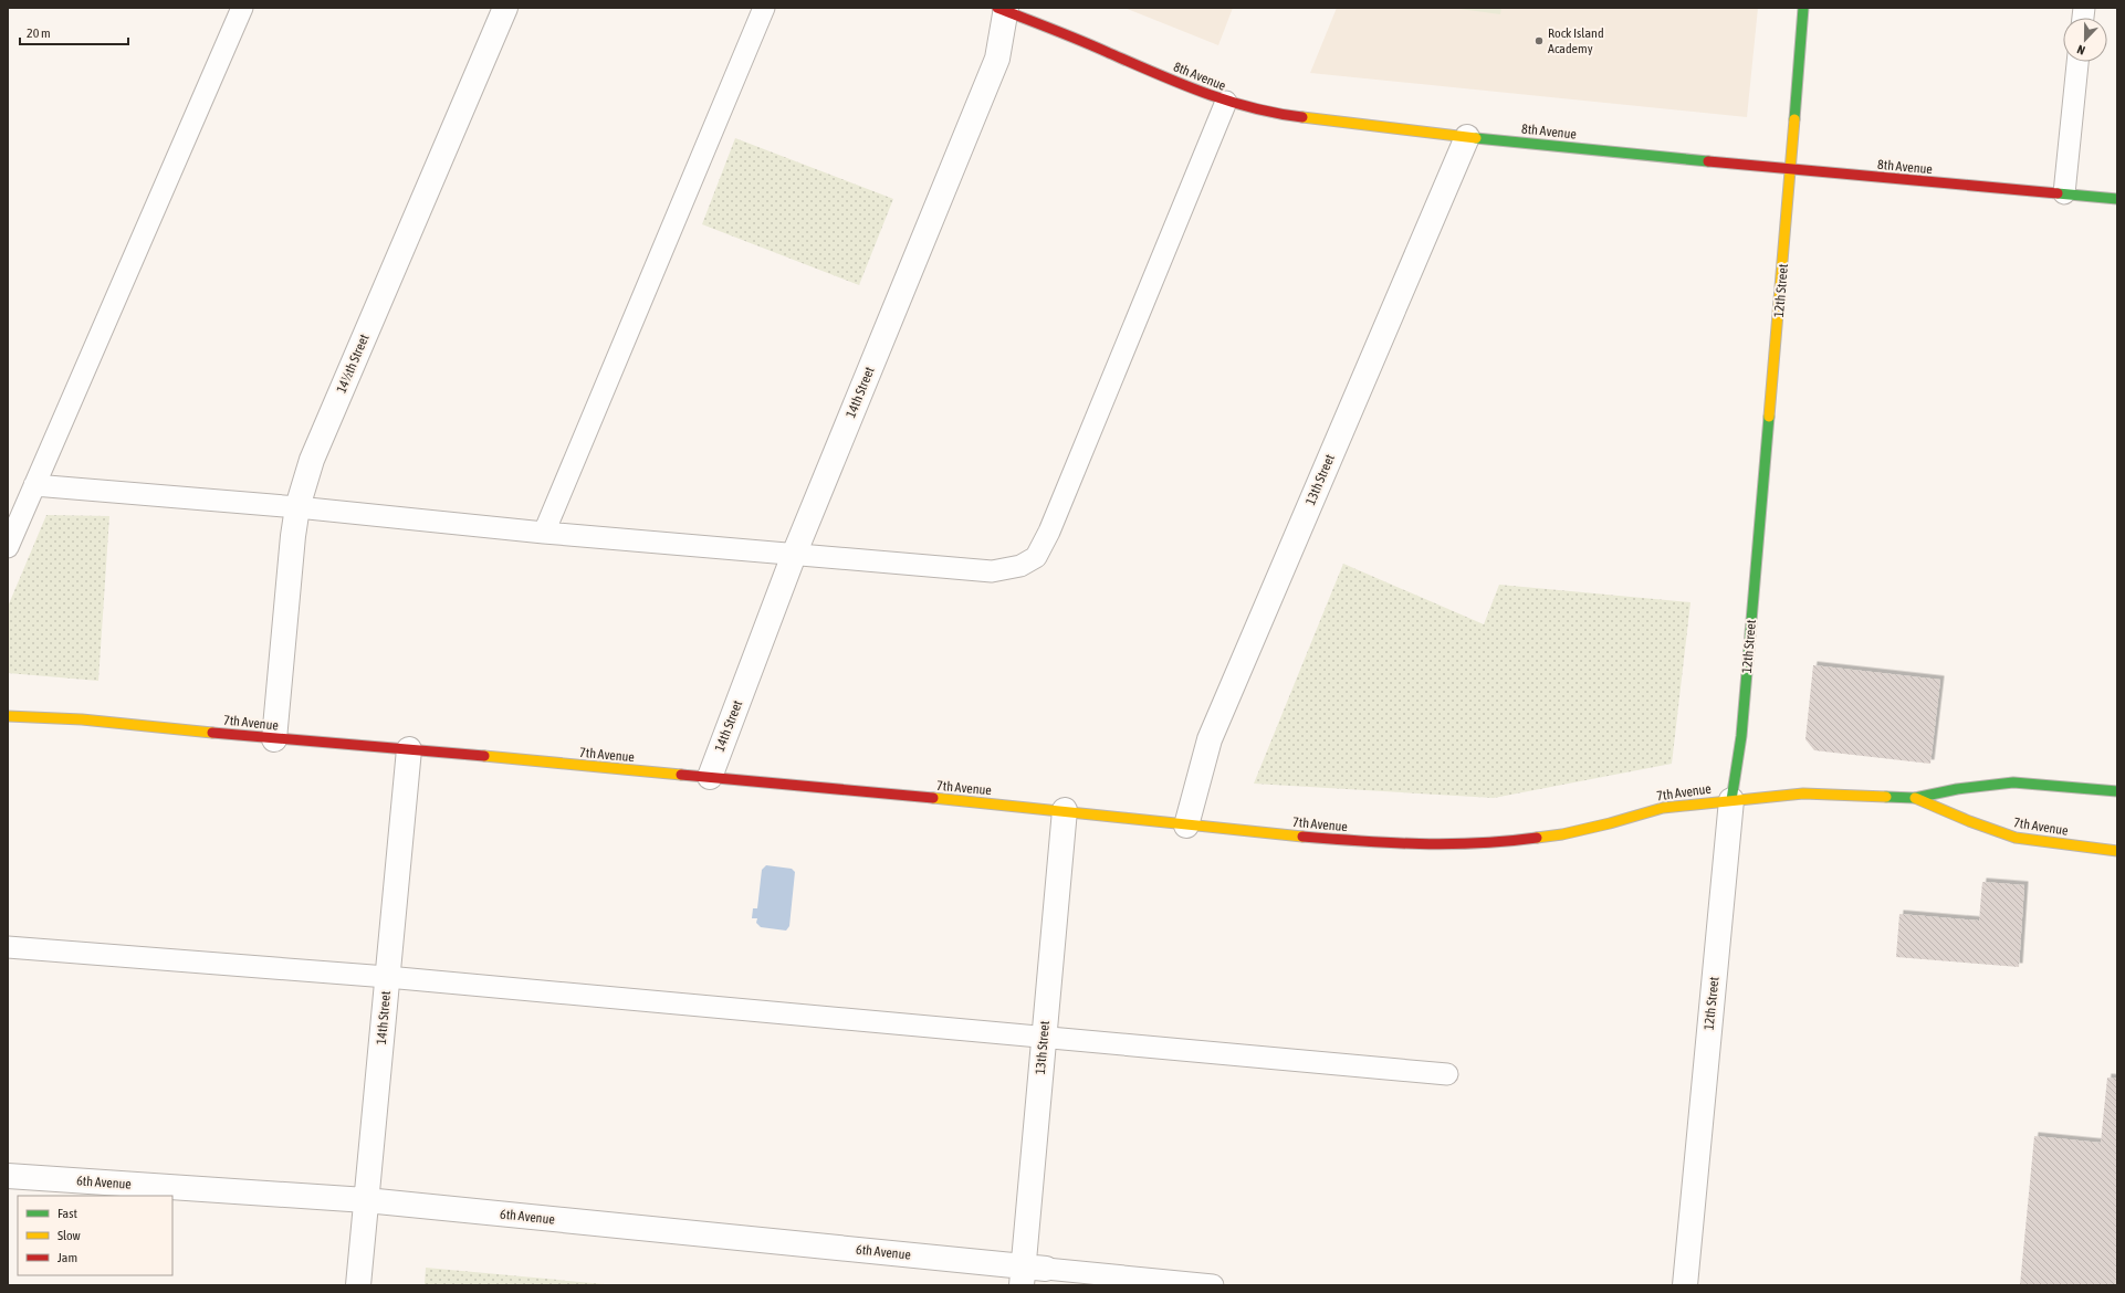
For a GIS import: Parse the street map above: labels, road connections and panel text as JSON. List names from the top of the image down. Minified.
{"streets":{"street":["8th Avenue","12th Street","14½th Street","14th Street","13th Street","7th Avenue","6th Avenue"]},"crossings":[["8th Avenue","12th Street"],["8th Avenue","14th Street"],["8th Avenue","13th Street"],["12th Street","7th Avenue"],["14½th Street","7th Avenue"],["14th Street","7th Avenue"],["14th Street","6th Avenue"],["13th Street","7th Avenue"],["13th Street","6th Avenue"]],"places":["Rock Island Academy"],"legend":["Fast","Slow","Jam"],"scale_bar":"20 m","north":"bottom"}
